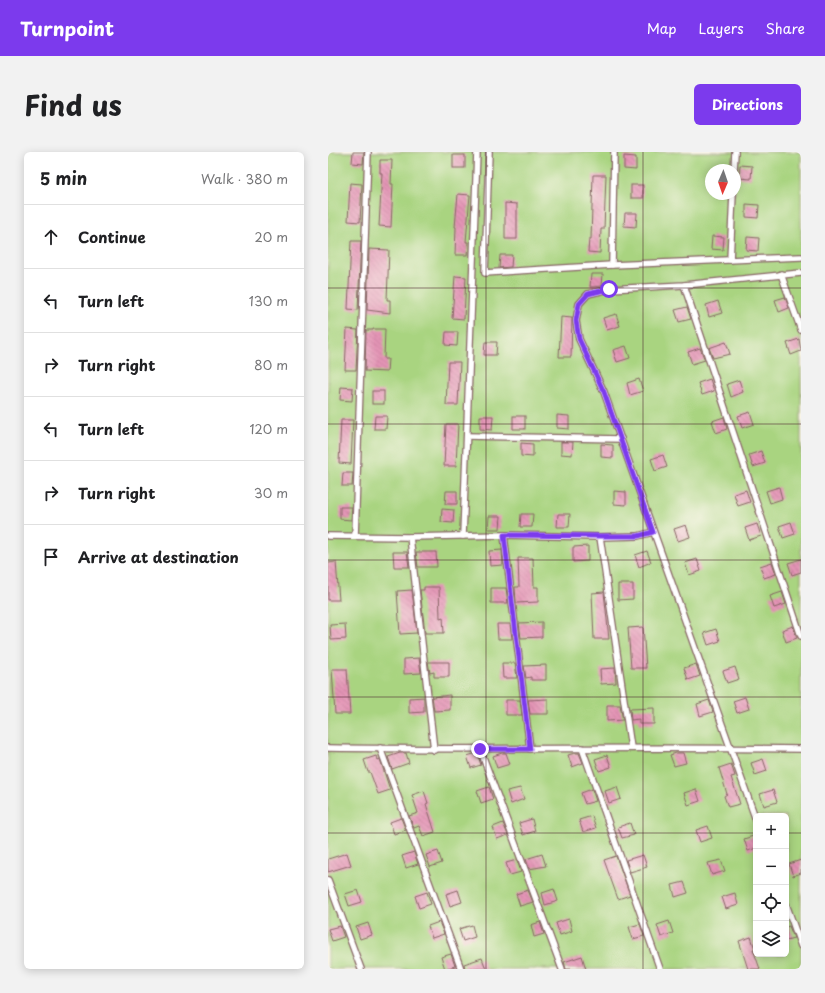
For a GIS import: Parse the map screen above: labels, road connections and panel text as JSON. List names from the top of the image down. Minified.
{"north":"bottom","page":{"header":"Turnpoint","nav":["Map","Layers","Share"],"title":"Find us","buttons":"Directions","heading":["5 min","Walk · 380 m"],"list":[["Continue","20 m"],["Turn left","130 m"],["Turn right","80 m"],["Turn left","120 m"],["Turn right","30 m"],"Arrive at destination"],"map_buttons":["+","−"]}}
